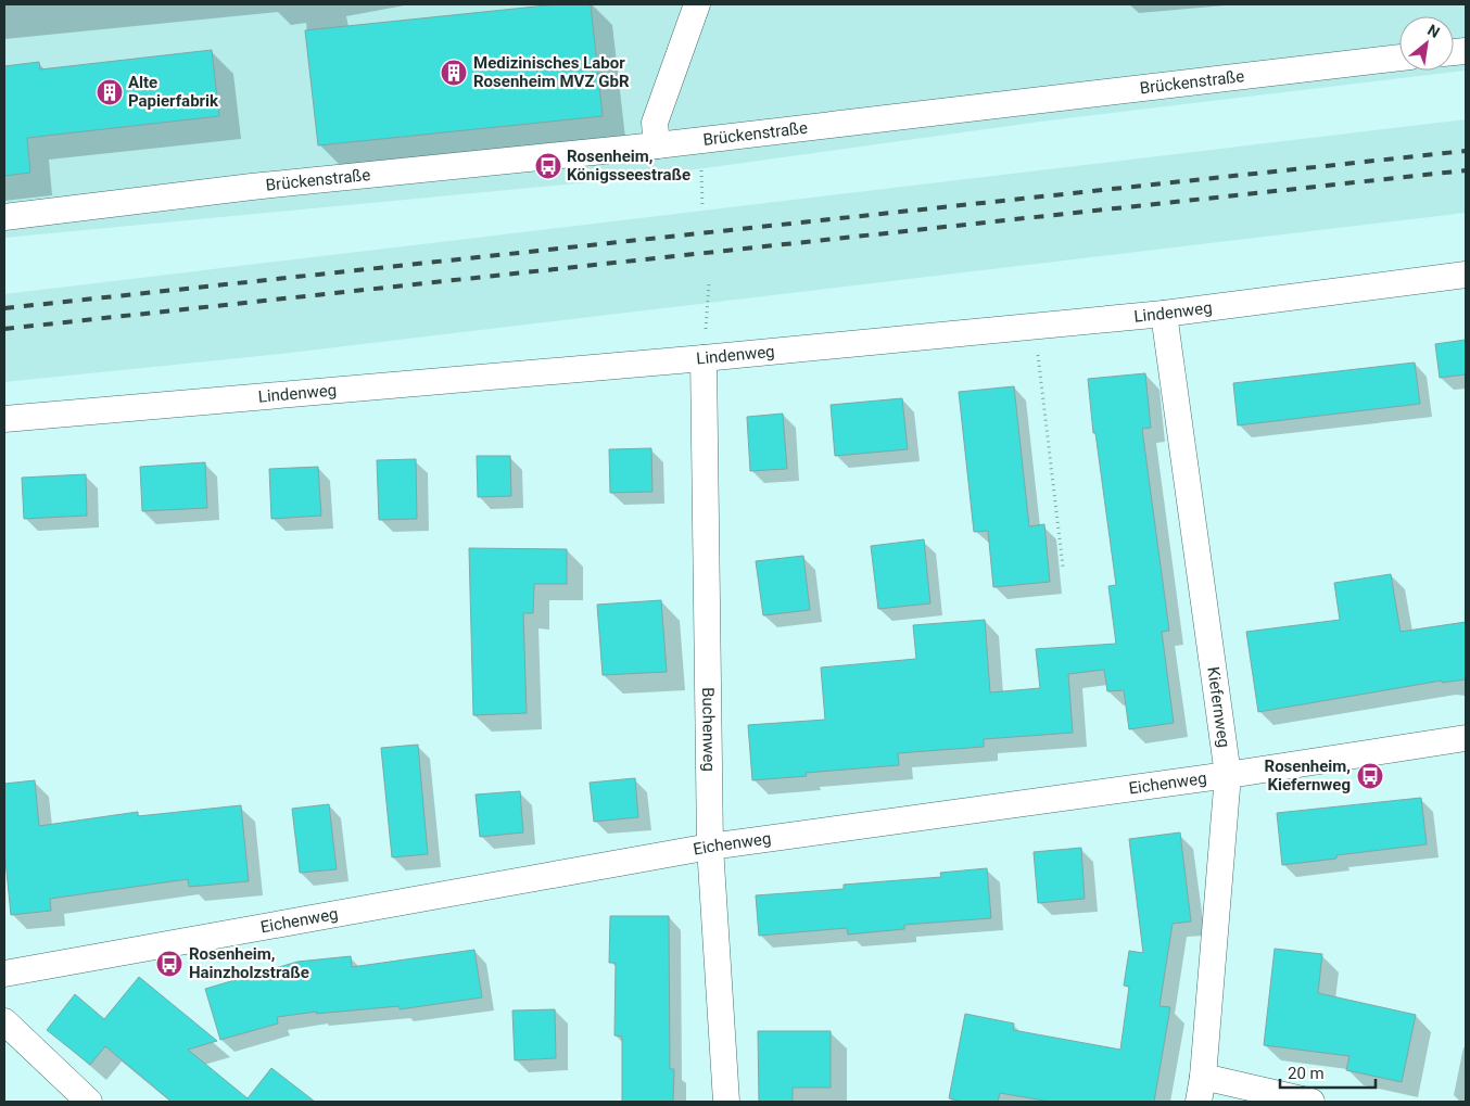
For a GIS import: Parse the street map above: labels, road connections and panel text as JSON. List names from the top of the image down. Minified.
{"streets":{"street":["Brückenstraße","Lindenweg","Kiefernweg","Buchenweg","Eichenweg"]},"crossings":[["Lindenweg","Kiefernweg"],["Lindenweg","Buchenweg"],["Kiefernweg","Eichenweg"],["Buchenweg","Eichenweg"]],"places":{"building":["Medizinisches Labor Rosenheim MVZ GbR","Alte Papierfabrik"],"bus stop":["Rosenheim, Königsseestraße","Rosenheim, Kiefernweg","Rosenheim, Hainzholzstraße"]},"scale_bar":"20 m","north":"top right"}
